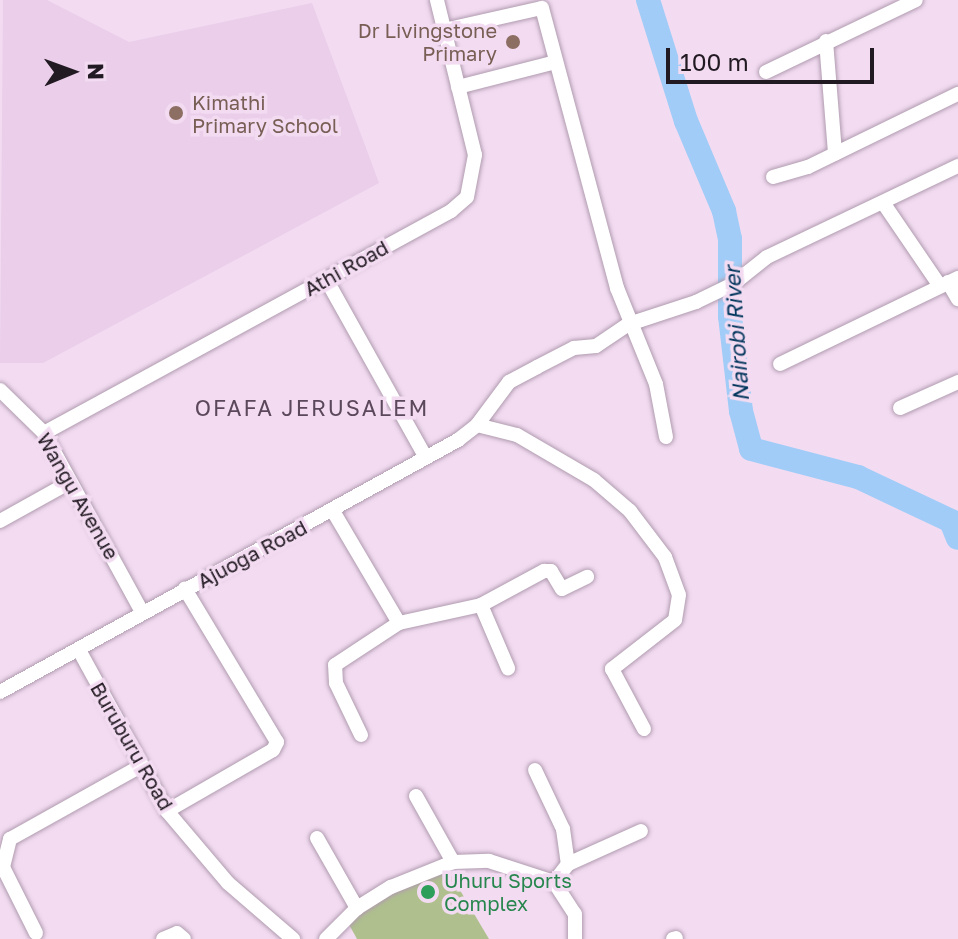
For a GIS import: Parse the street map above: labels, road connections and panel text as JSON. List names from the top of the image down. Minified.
{"streets":{"street":["Athi Road","Wangu Avenue","Ajuoga Road","Buruburu Road"]},"crossings":[["Athi Road","Wangu Avenue"],["Wangu Avenue","Ajuoga Road"],["Ajuoga Road","Buruburu Road"]],"districts":["OFAFA JERUSALEM"],"water":["Nairobi River"],"places":["Dr Livingstone Primary","Kimathi Primary School","Uhuru Sports Complex"],"scale_bar":"100 m","north":"right"}
